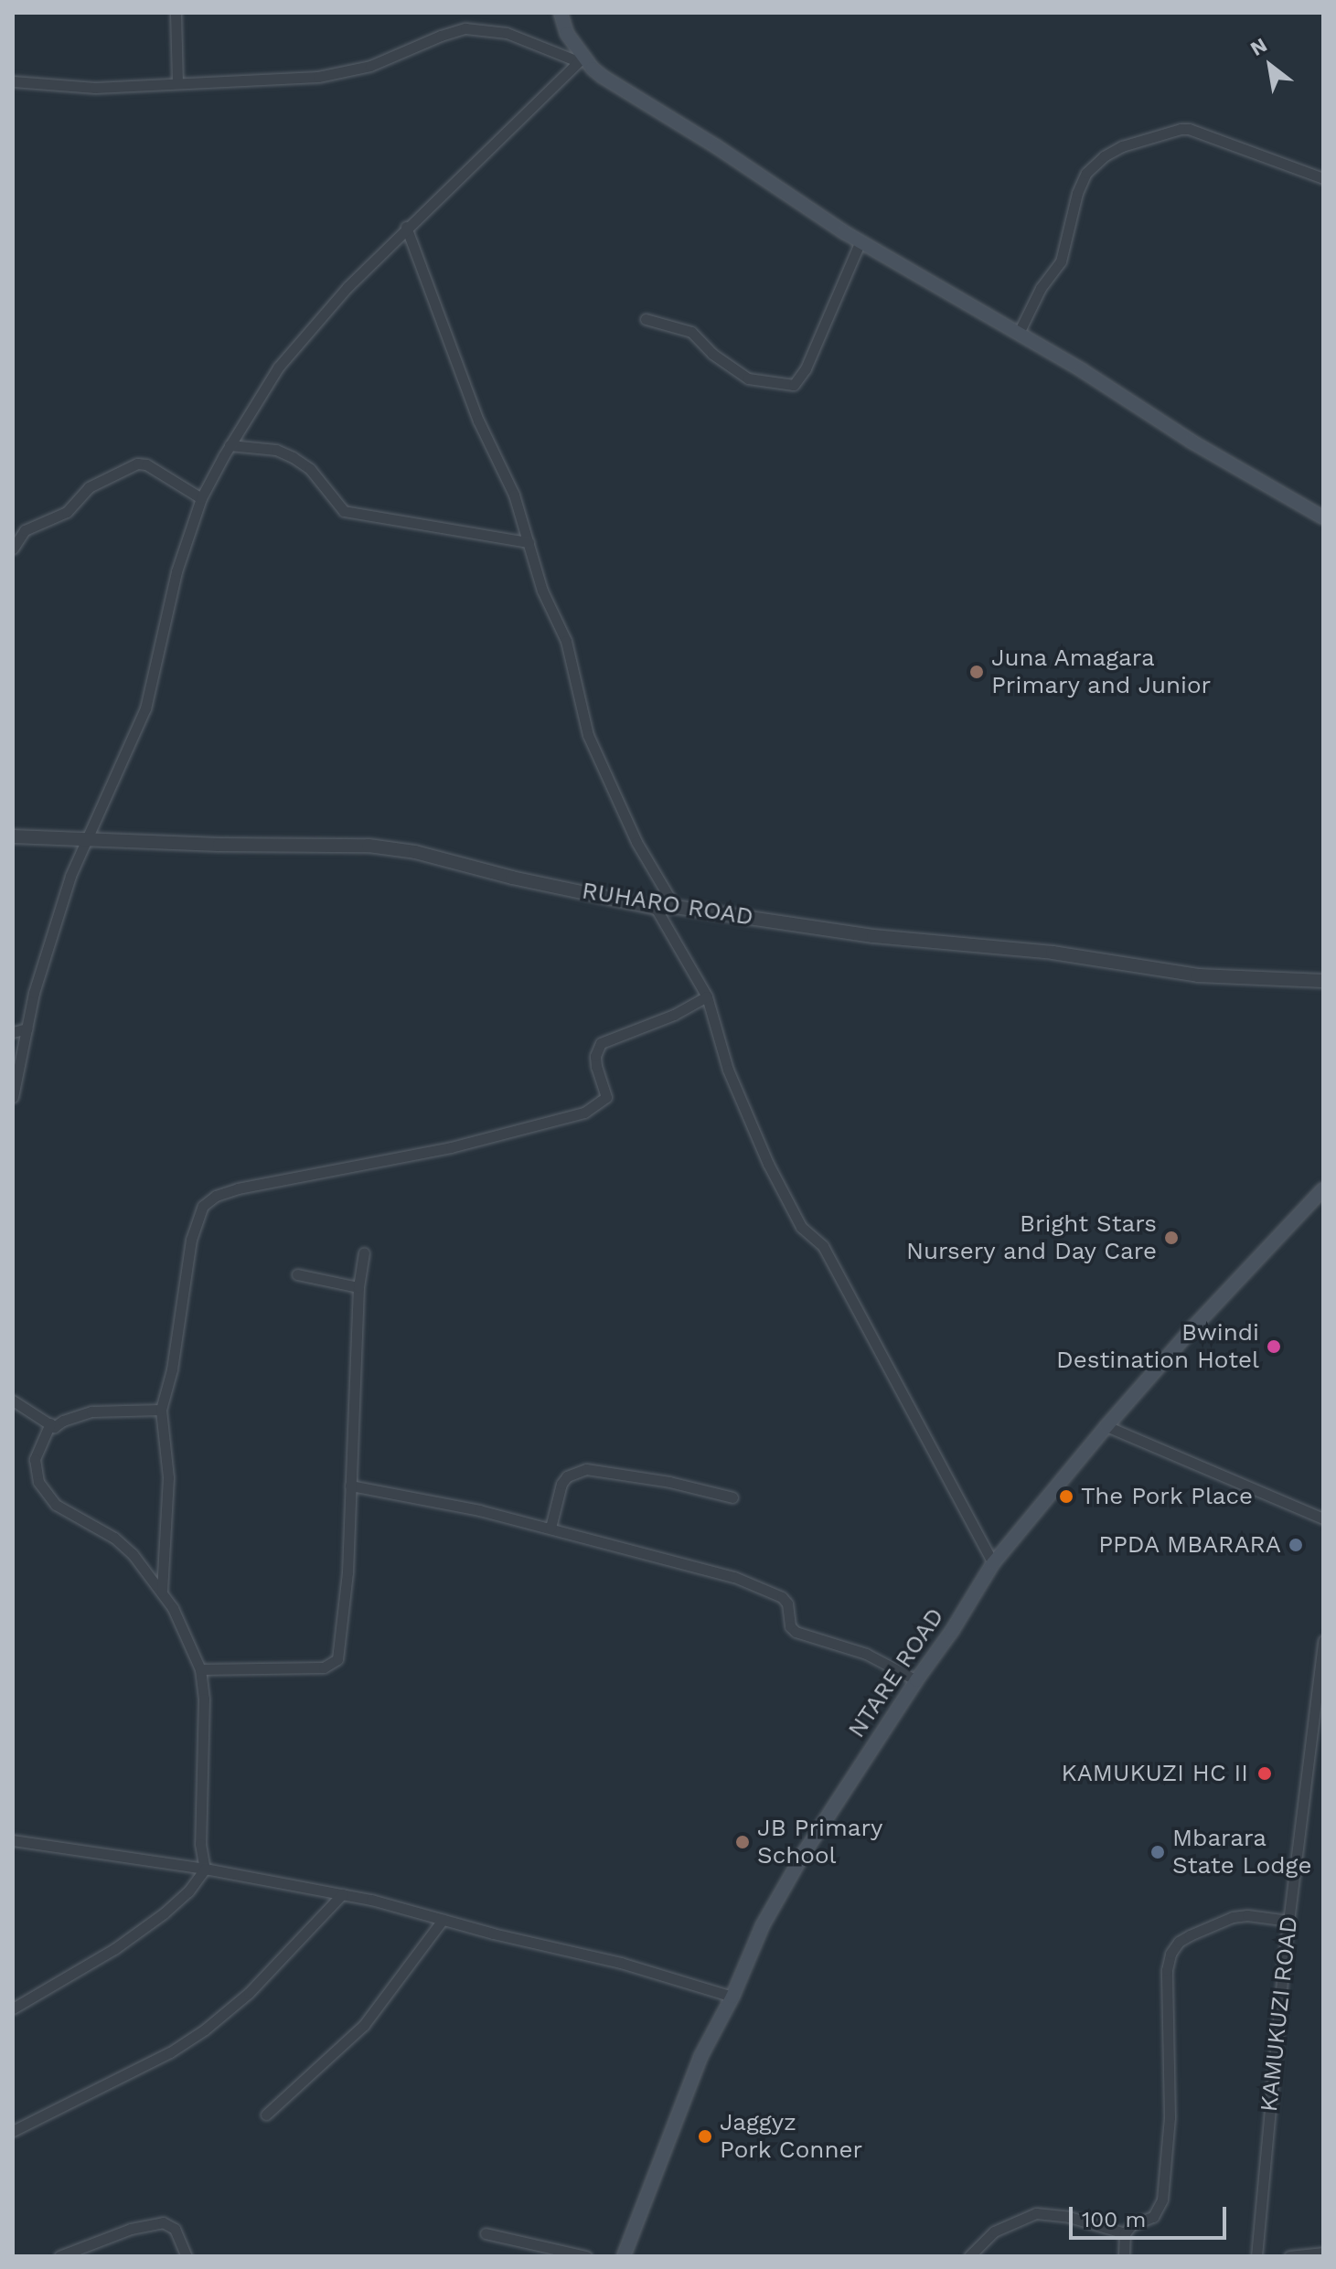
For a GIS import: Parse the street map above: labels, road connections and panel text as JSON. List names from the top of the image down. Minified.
{"streets":{"main road":["NTARE ROAD"],"street":["RUHARO ROAD","KAMUKUZI ROAD"]},"places":["Juna Amagara Primary and Junior","Bright Stars Nursery and Day Care","Bwindi Destination Hotel","The Pork Place","PPDA MBARARA","KAMUKUZI HC II","JB Primary School","Mbarara State Lodge","Jaggyz Pork Conner"],"scale_bar":"100 m","north":"top left"}
